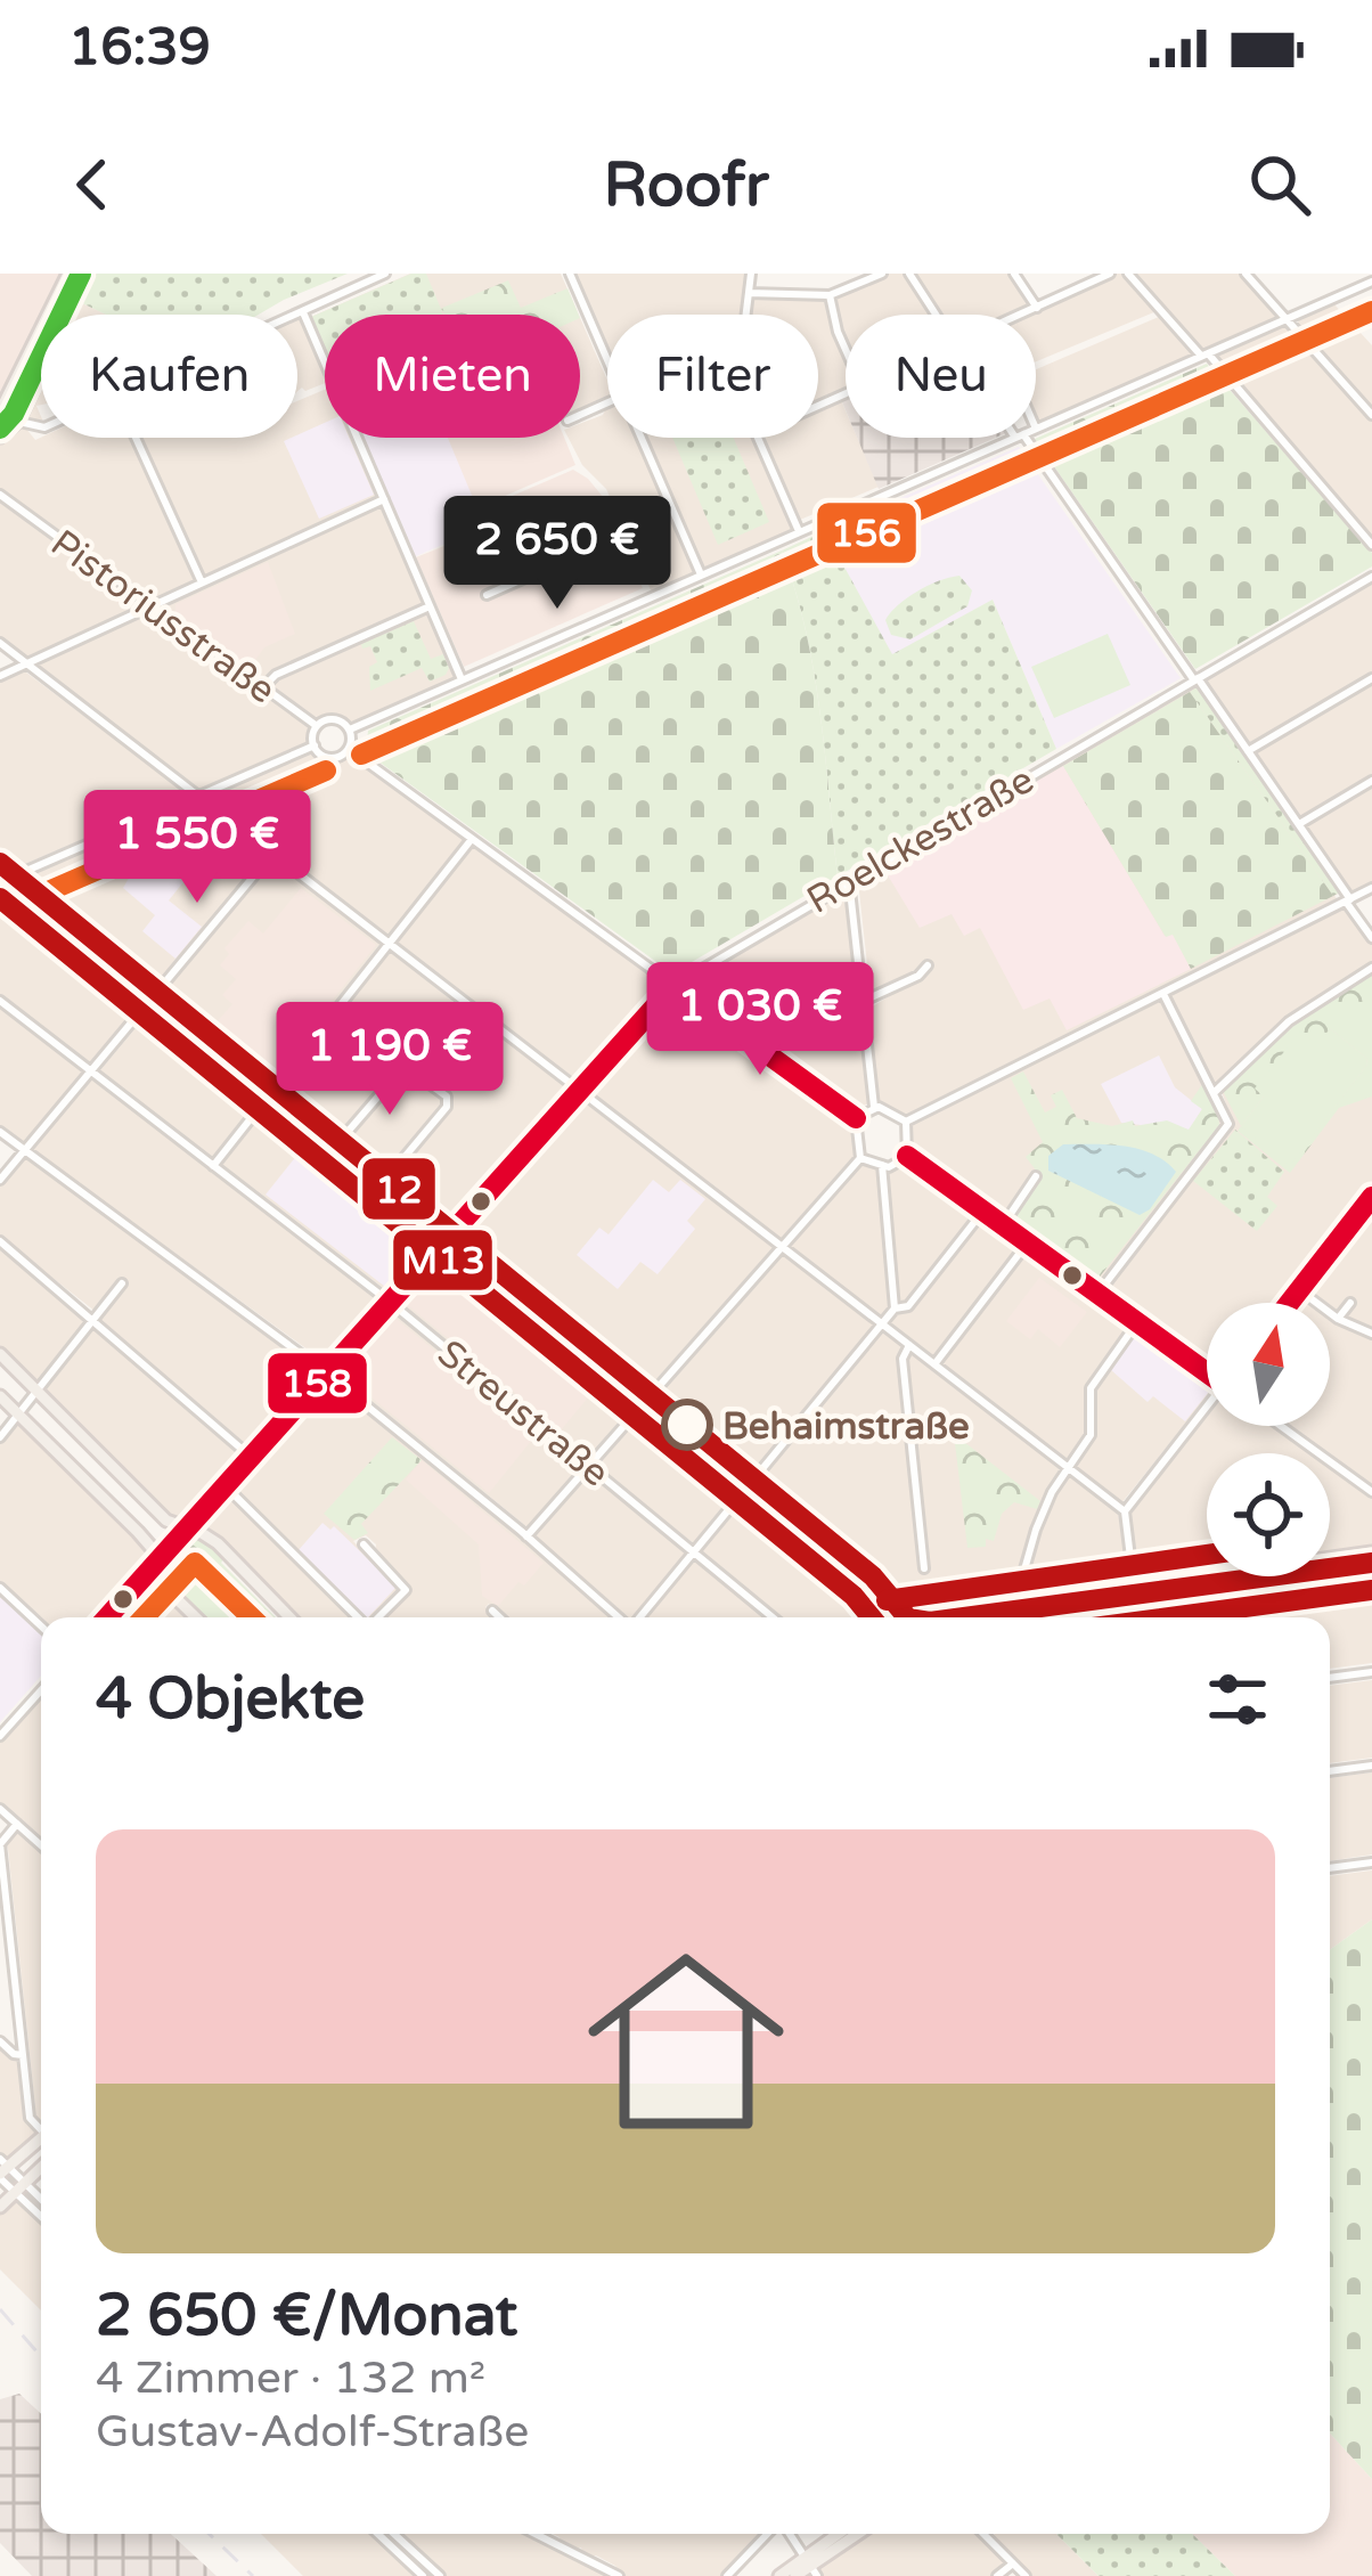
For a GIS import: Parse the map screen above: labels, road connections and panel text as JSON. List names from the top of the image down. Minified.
{"streets":{"street":["Pistoriusstraße","Roelckestraße","Streustraße"]},"crossings":[["Roelckestraße","Streustraße"]],"places":["Behaimstraße"],"lines":["transit line 156","transit line 12","transit line M13","transit line 158"],"north":"top","page":{"status":"16:39","header":"Roofr","chip":["Kaufen","Mieten","Filter","Neu"],"price":["2 650 €","1 550 €","1 030 €","1 190 €"],"heading":"4 Objekte","list":[{"name":"2 650 €/Monat","note":"4 Zimmer · 132 m² · Gustav-Adolf-Straße"}]}}
